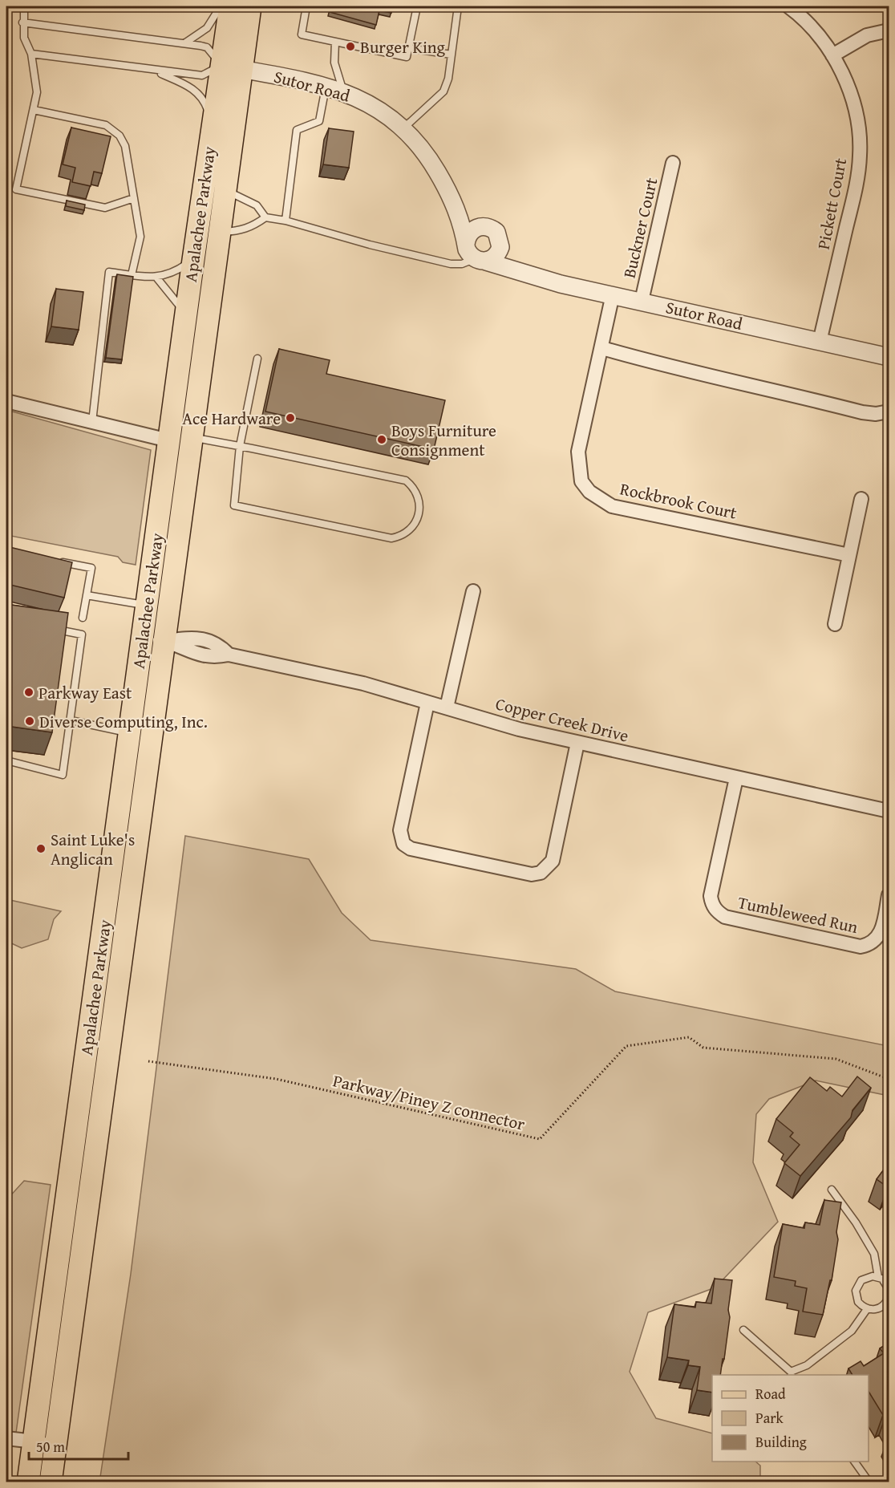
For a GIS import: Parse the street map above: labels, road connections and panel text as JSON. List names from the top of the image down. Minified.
{"streets":{"main road":["Apalachee Parkway"],"street":["Sutor Road","Pickett Court","Buckner Court","Rockbrook Court","Copper Creek Drive","Tumbleweed Run"],"path":["Parkway/Piney Z connector"]},"crossings":[["Sutor Road","Pickett Court"],["Sutor Road","Apalachee Parkway"],["Sutor Road","Buckner Court"],["Sutor Road","Rockbrook Court"],["Apalachee Parkway","Copper Creek Drive"],["Copper Creek Drive","Tumbleweed Run"]],"places":["Burger King","Ace Hardware","Boys Furniture Consignment","Parkway East","Diverse Computing, Inc.","Saint Luke's Anglican"],"legend":["Road","Park","Building"],"scale_bar":"50 m"}
